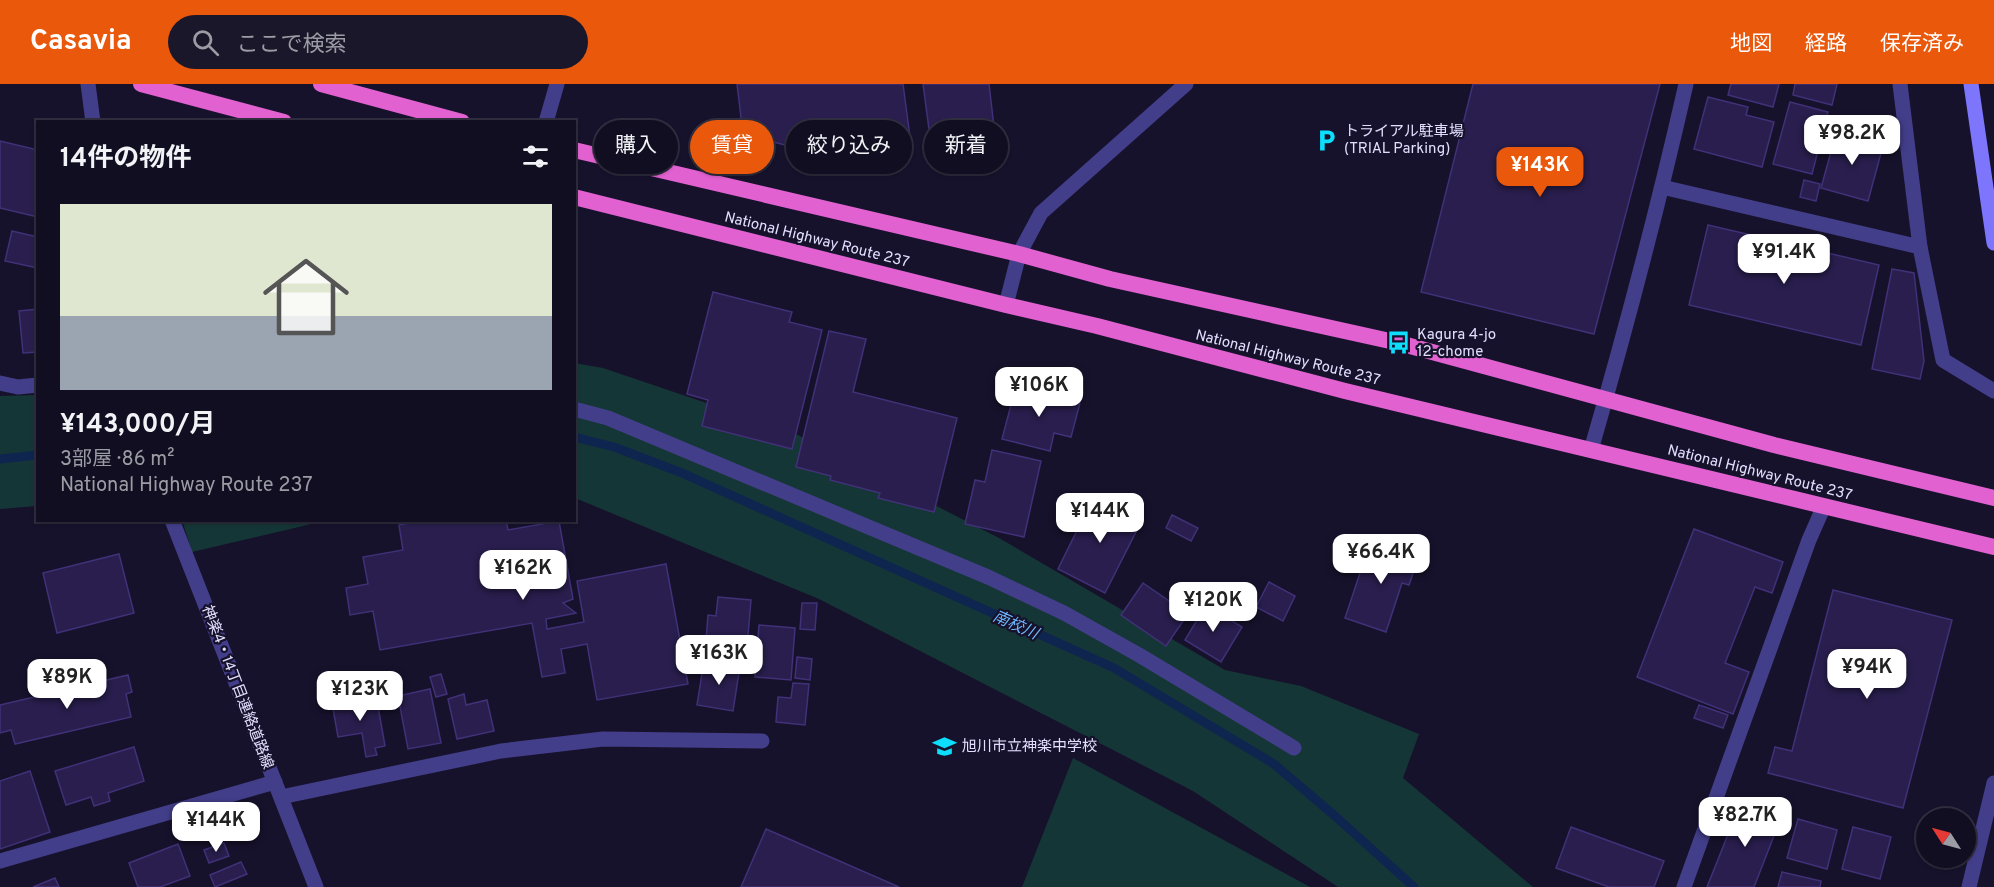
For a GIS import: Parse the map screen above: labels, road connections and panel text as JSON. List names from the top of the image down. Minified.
{"streets":{"highway":["National Highway Route 237"],"street":["神楽4・14丁目連絡道路線"]},"water":["南校川"],"places":{"parking":["トライアル駐車場 (TRIAL Parking)"],"bus stop":["Kagura 4-jo 12-chome"],"school or university":["旭川市立神楽中学校"]},"north":"top left","page":{"header":"Casavia","search":"ここで検索","nav":["地図","経路","保存済み"],"price":["¥98.2K","¥143K","¥91.4K","¥106K","¥144K","¥66.4K","¥162K","¥120K","¥163K","¥94K","¥89K","¥123K","¥82.7K","¥144K"],"chip":["購入","賃貸","絞り込み","新着"],"heading":"14件の物件","list":[{"name":"¥143,000/月","note":"3部屋 · 86 m² · National Highway Route 237"}]}}
